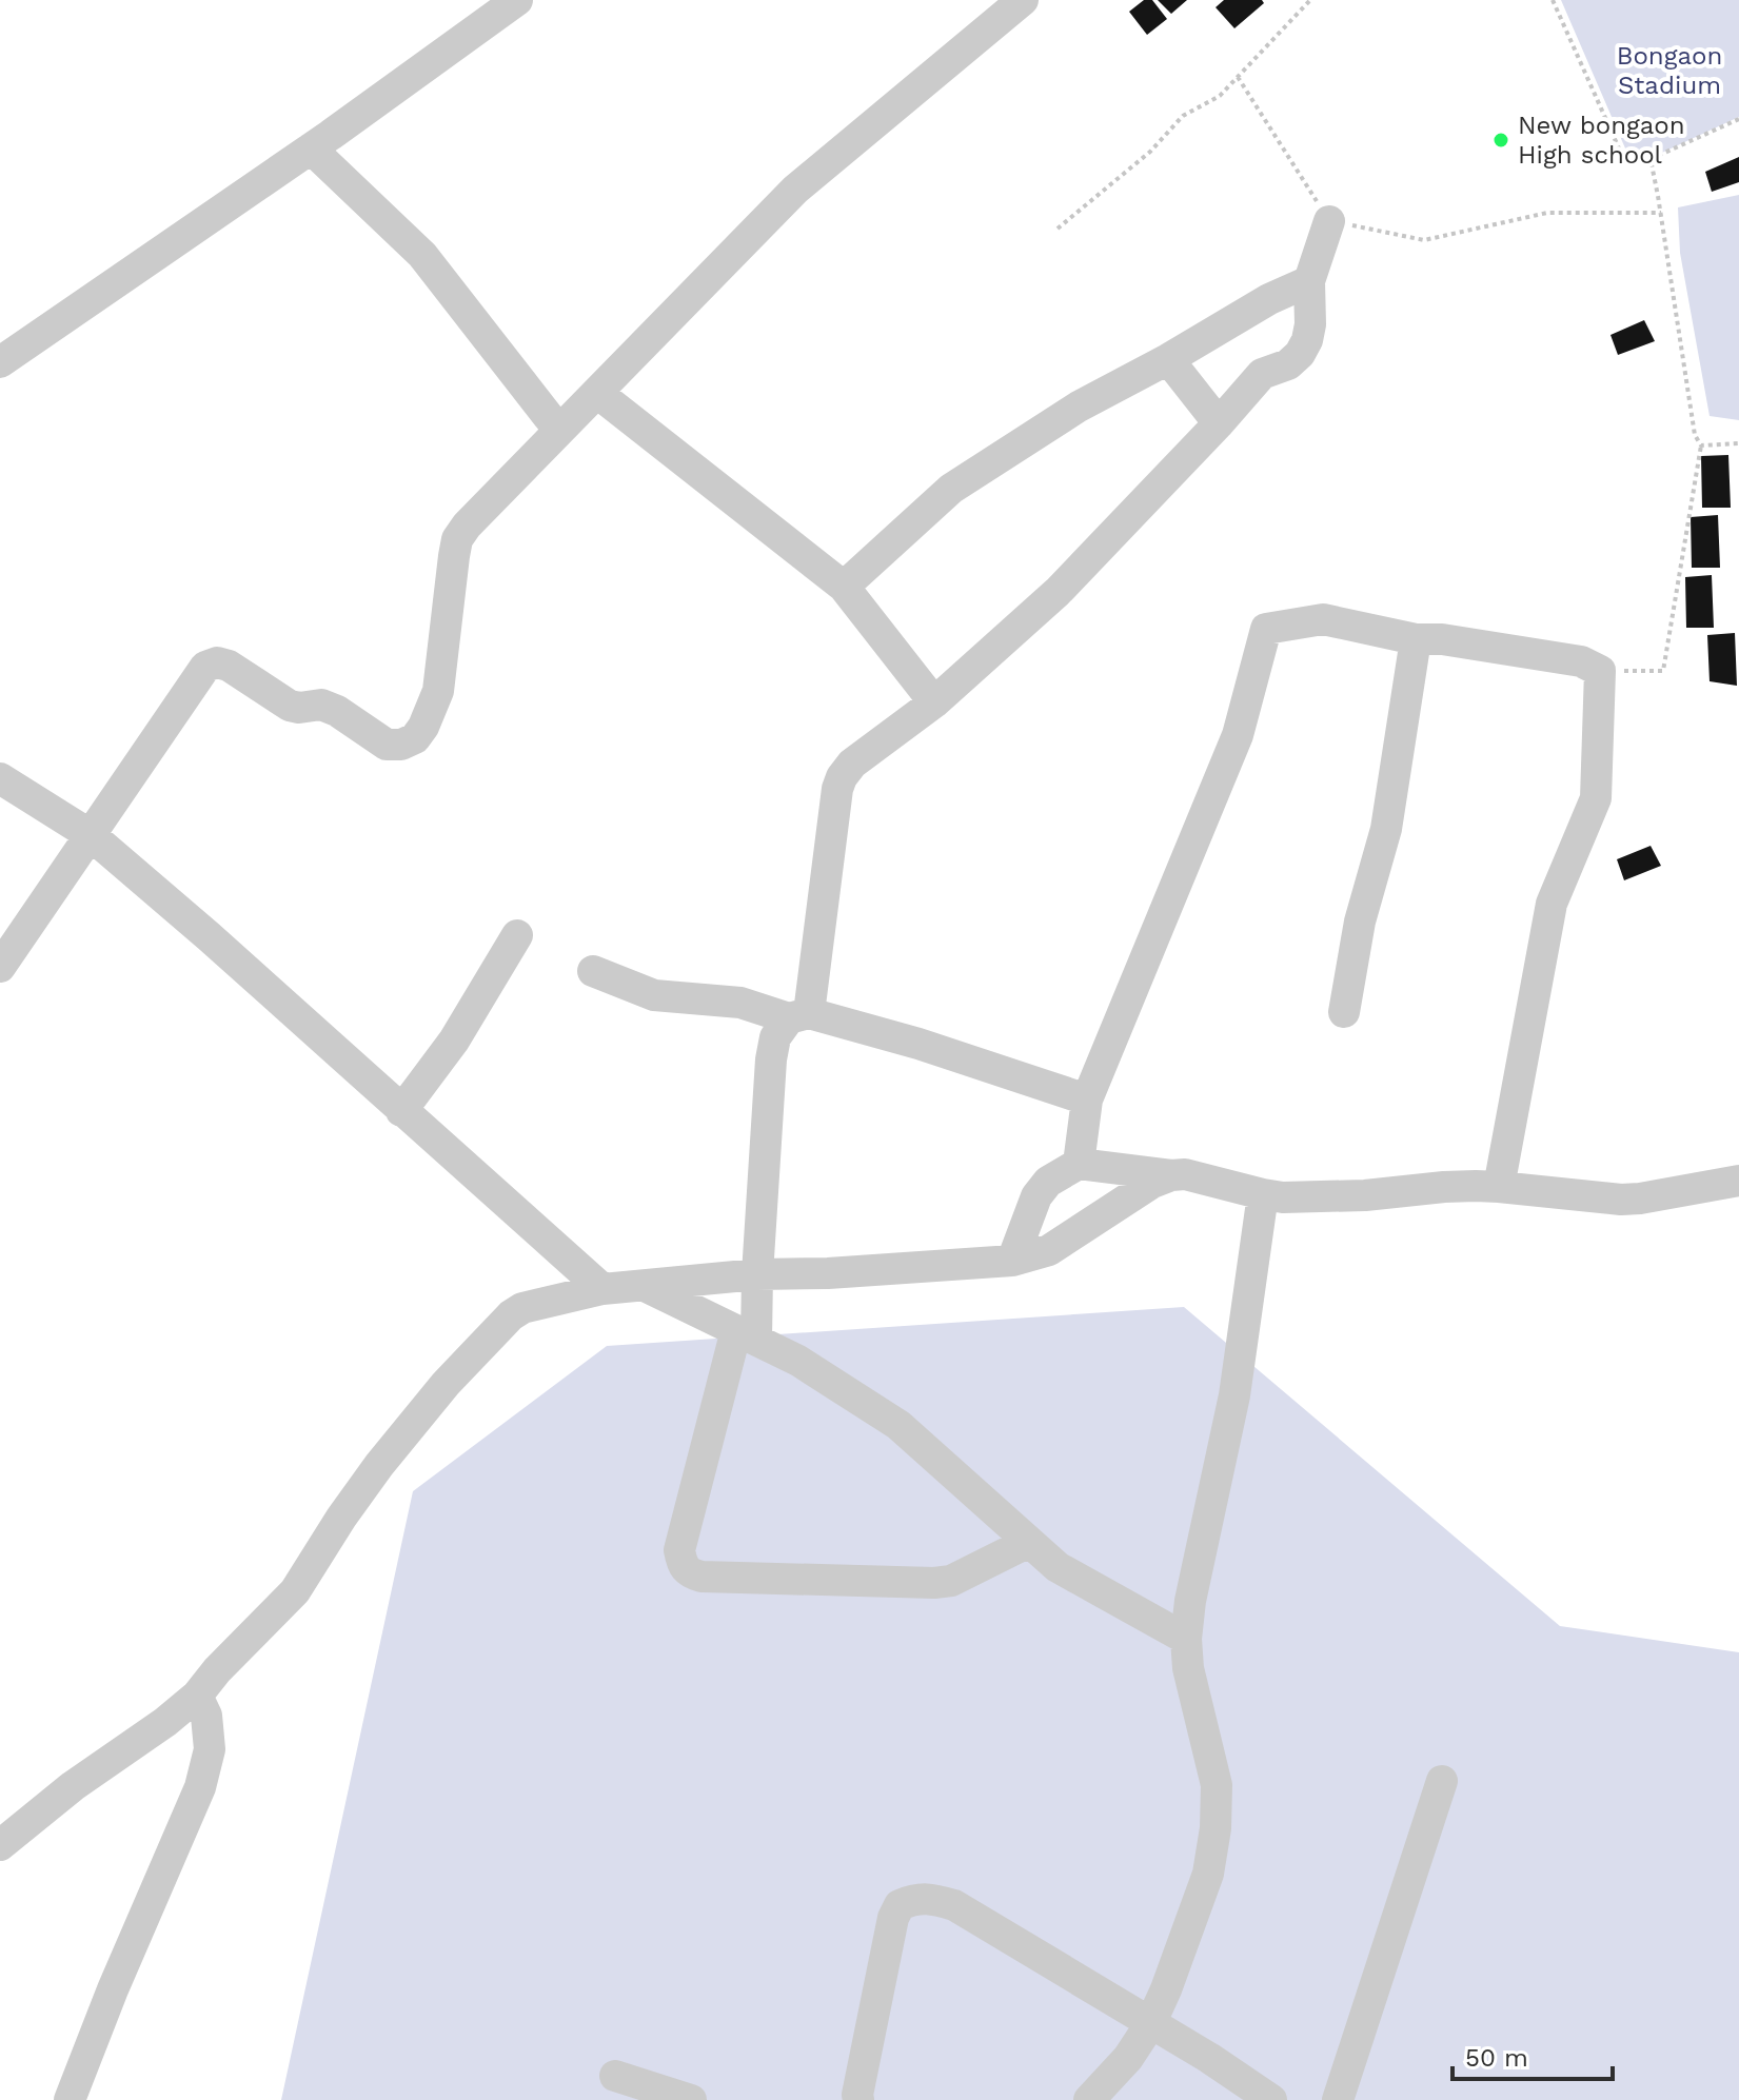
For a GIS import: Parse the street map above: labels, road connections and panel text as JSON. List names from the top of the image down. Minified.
{"parks":["Bongaon Stadium"],"places":["New bongaon High school"],"scale_bar":"50 m"}
